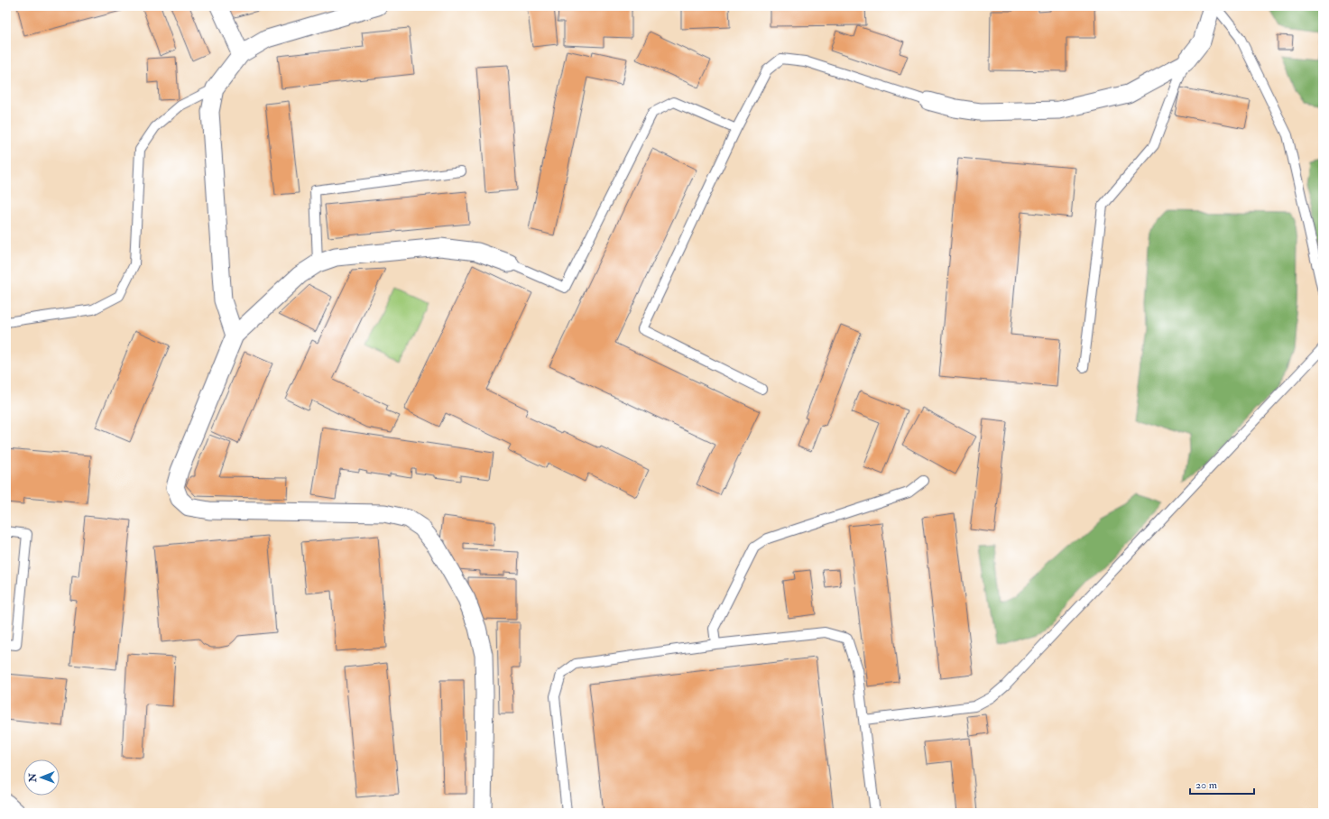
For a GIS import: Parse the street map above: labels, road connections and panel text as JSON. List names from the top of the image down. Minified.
{"scale_bar":"20 m","north":"left"}
